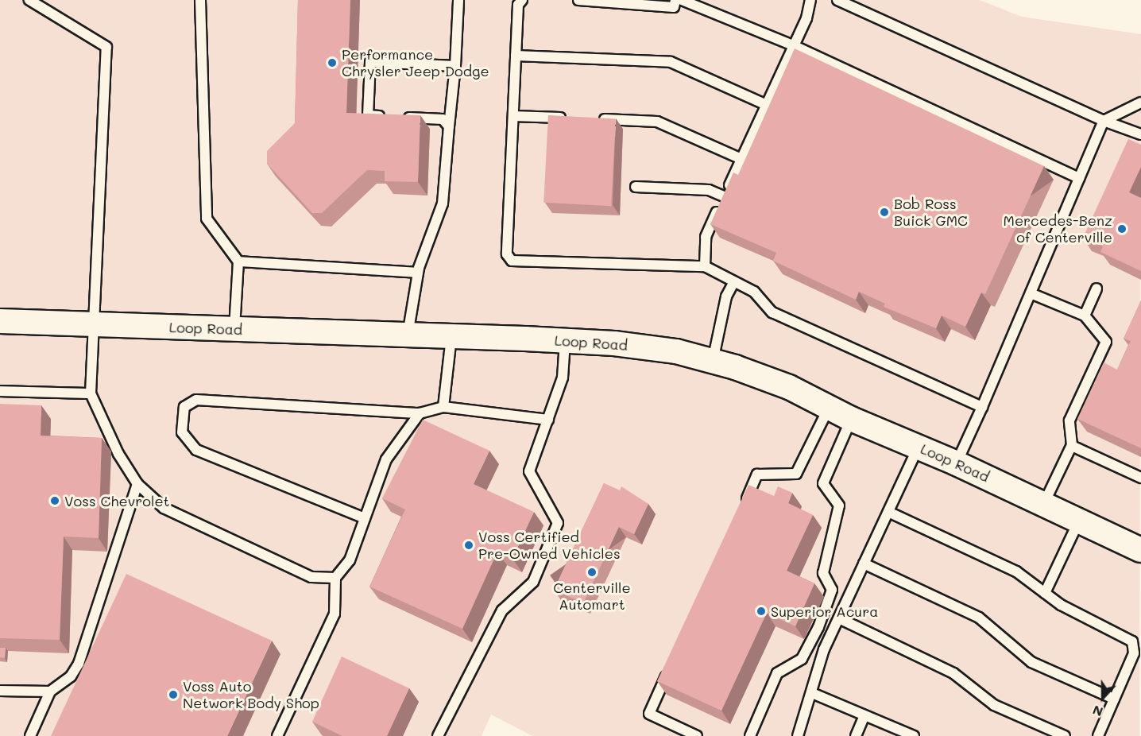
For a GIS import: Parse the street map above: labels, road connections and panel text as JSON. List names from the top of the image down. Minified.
{"streets":{"street":["Loop Road"]},"places":["Performance Chrysler Jeep Dodge","Bob Ross Buick GMC","Mercedes-Benz of Centerville","Voss Chevrolet","Voss Certified Pre-Owned Vehicles","Centerville Automart","Superior Acura","Voss Auto Network Body Shop"],"north":"bottom"}
